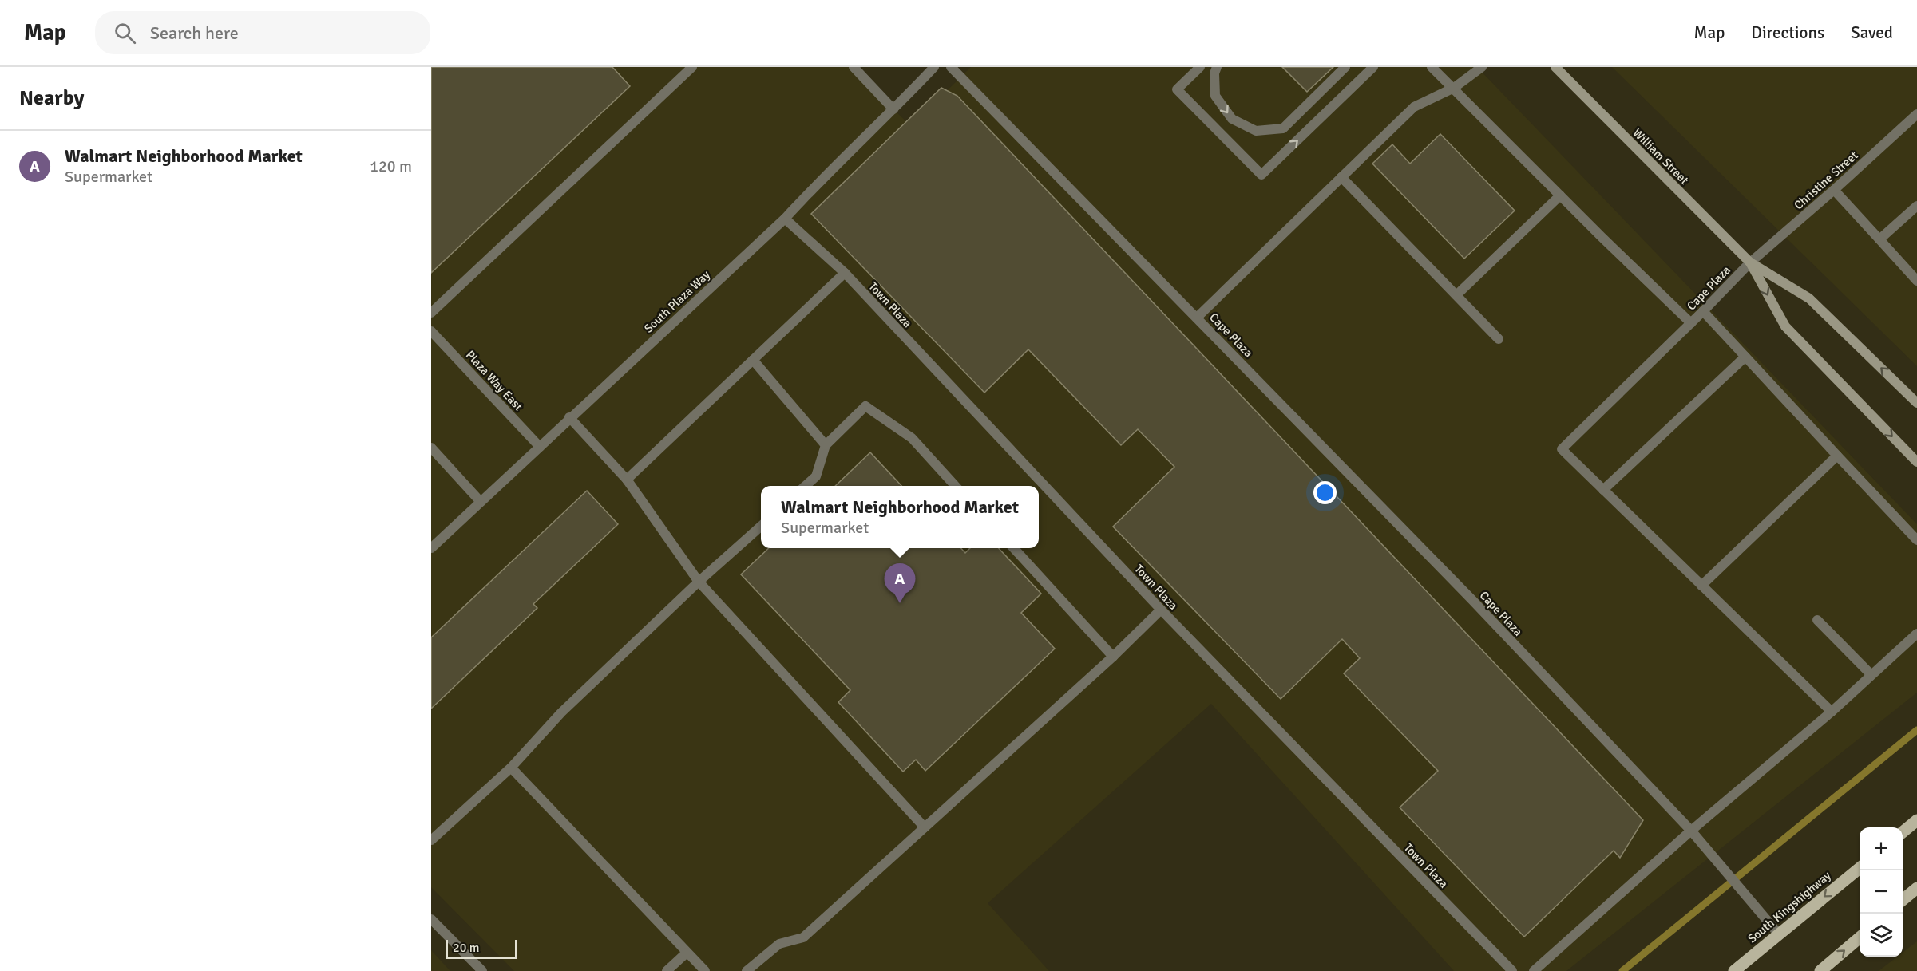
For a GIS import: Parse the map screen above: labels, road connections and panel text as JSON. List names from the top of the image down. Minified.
{"streets":{"main road":["William Street","South Kingshighway"],"street":["Christine Street","Cape Plaza","South Plaza Way","Town Plaza","Plaza Way East"]},"crossings":[["William Street","Christine Street"],["William Street","Cape Plaza"],["Christine Street","Cape Plaza"],["Cape Plaza","South Kingshighway"],["South Plaza Way","Town Plaza"],["South Plaza Way","Plaza Way East"]],"scale_bar":"20 m","page":{"header":"Map","search":"Search here","nav":["Map","Directions","Saved"],"heading":"Nearby","list":[{"mark":"A","name":"Walmart Neighborhood Market","note":"Supermarket","value":"120 m"}],"popup":["Walmart Neighborhood Market","Supermarket"],"pins":"A","map_buttons":["+","−"],"scale":"20 m"}}
